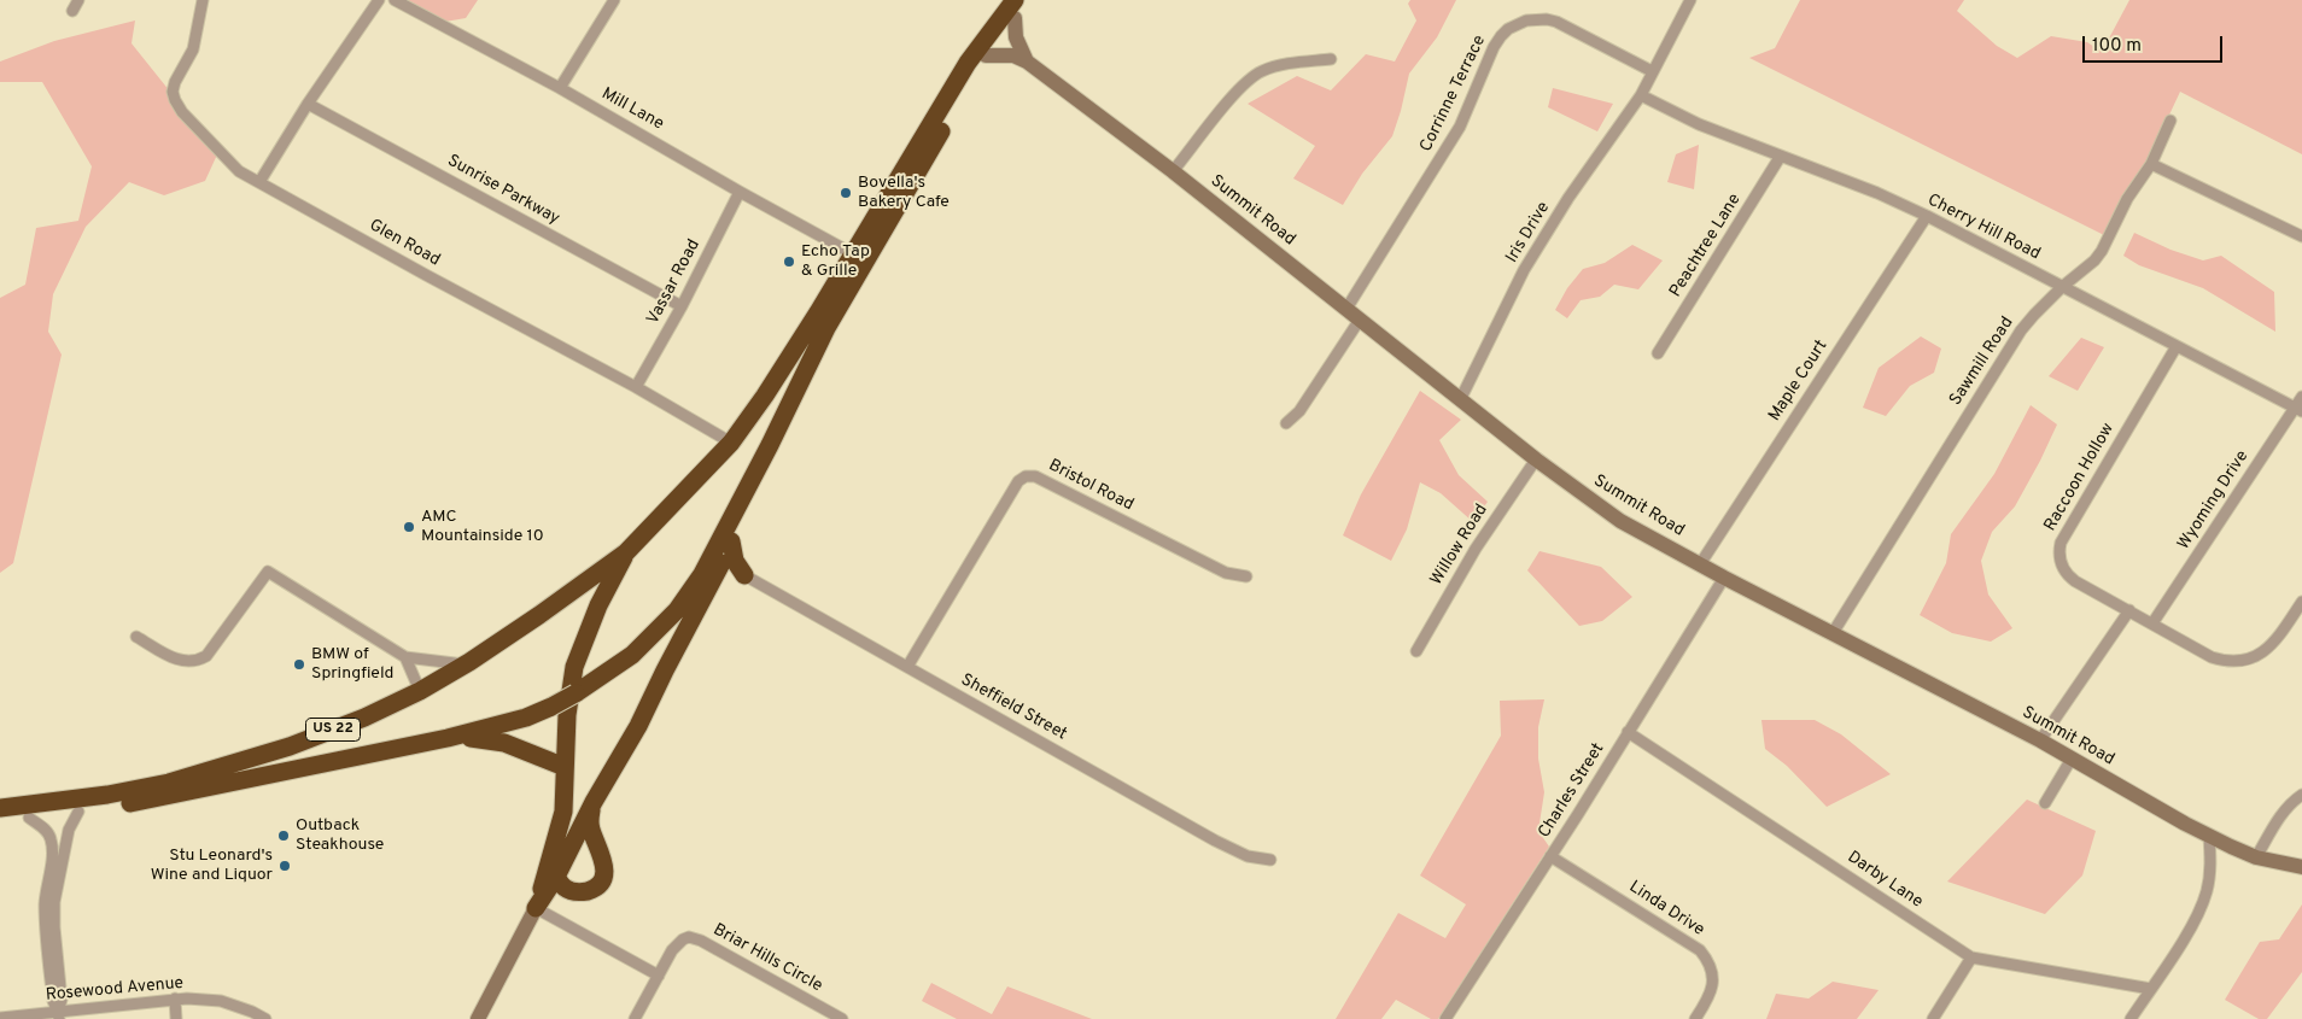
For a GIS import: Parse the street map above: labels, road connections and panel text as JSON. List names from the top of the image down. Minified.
{"streets":{"highway":["US 22"],"main road":["Summit Road"],"street":["Corrinne Terrace","Mill Lane","Sunrise Parkway","Cherry Hill Road","Iris Drive","Glen Road","Peachtree Lane","Vassar Road","Sawmill Road","Maple Court","Raccoon Hollow","Bristol Road","Wyoming Drive","Willow Road","Sheffield Street","Charles Street","Darby Lane","Linda Drive","Briar Hills Circle","Rosewood Avenue"]},"crossings":[["Corrinne Terrace","Summit Road"],["Corrinne Terrace","Iris Drive"],["Mill Lane","Vassar Road"],["Mill Lane","US 22"],["Sunrise Parkway","Vassar Road"],["Summit Road","Iris Drive"],["Summit Road","Sawmill Road"],["Summit Road","Maple Court"],["Summit Road","Willow Road"],["Summit Road","US 22"],["Summit Road","Charles Street"],["Cherry Hill Road","Iris Drive"],["Cherry Hill Road","Peachtree Lane"],["Cherry Hill Road","Sawmill Road"],["Cherry Hill Road","Maple Court"],["Cherry Hill Road","Raccoon Hollow"],["Cherry Hill Road","Wyoming Drive"],["Glen Road","Vassar Road"],["Glen Road","US 22"],["Raccoon Hollow","Wyoming Drive"],["Bristol Road","Sheffield Street"],["Charles Street","Darby Lane"],["Charles Street","Linda Drive"]],"places":["Bovella's Bakery Cafe","Echo Tap & Grille","AMC Mountainside 10","BMW of Springfield","Outback Steakhouse","Stu Leonard's Wine and Liquor"],"scale_bar":"100 m"}
